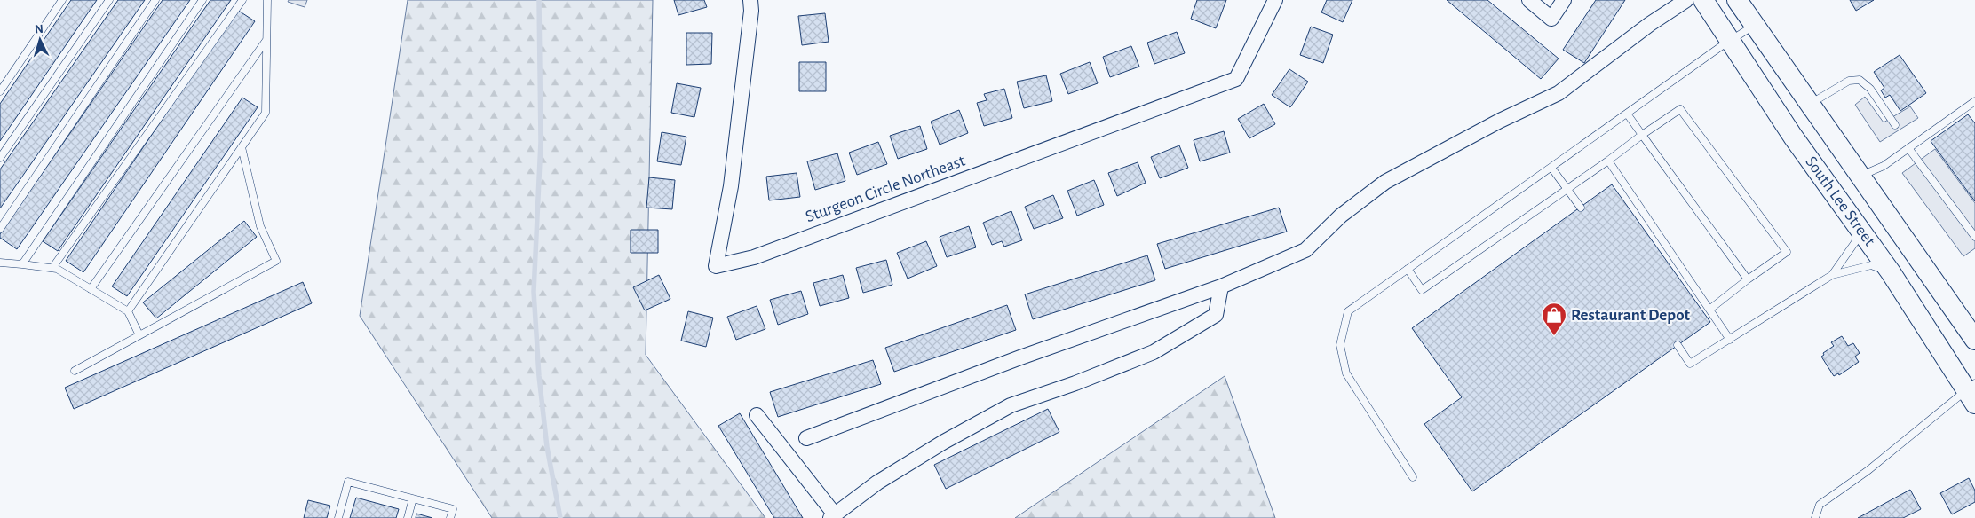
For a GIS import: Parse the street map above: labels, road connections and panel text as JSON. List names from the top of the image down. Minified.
{"streets":{"main road":["South Lee Street"],"street":["Sturgeon Circle Northeast"]},"places":{"shop":["Restaurant Depot"]},"north":"top"}
